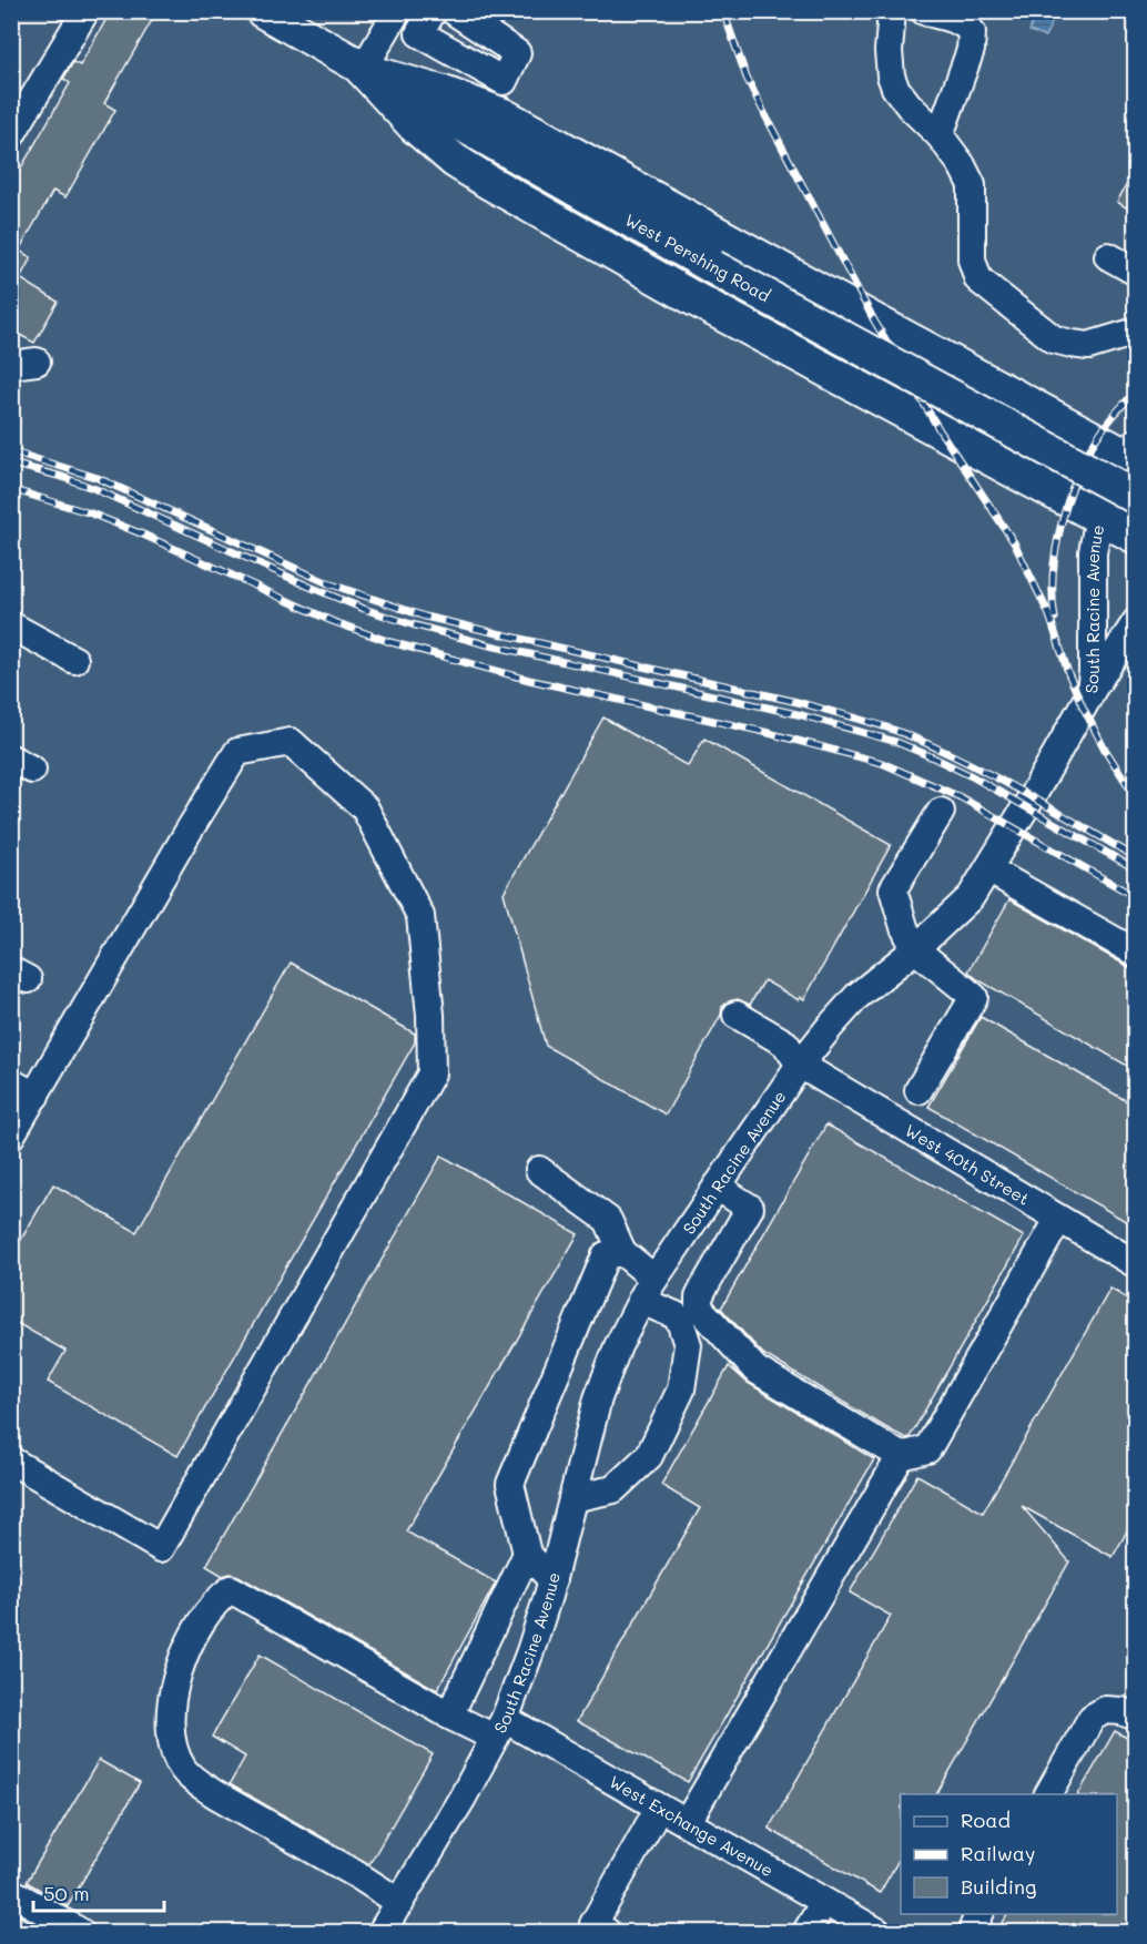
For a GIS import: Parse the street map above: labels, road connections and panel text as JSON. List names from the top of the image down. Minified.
{"streets":{"main road":["West Pershing Road"],"street":["South Racine Avenue","West 40th Street","West Exchange Avenue"]},"crossings":[["South Racine Avenue","West 40th Street"],["South Racine Avenue","West Exchange Avenue"]],"legend":["Road","Railway","Building"],"scale_bar":"50 m"}
